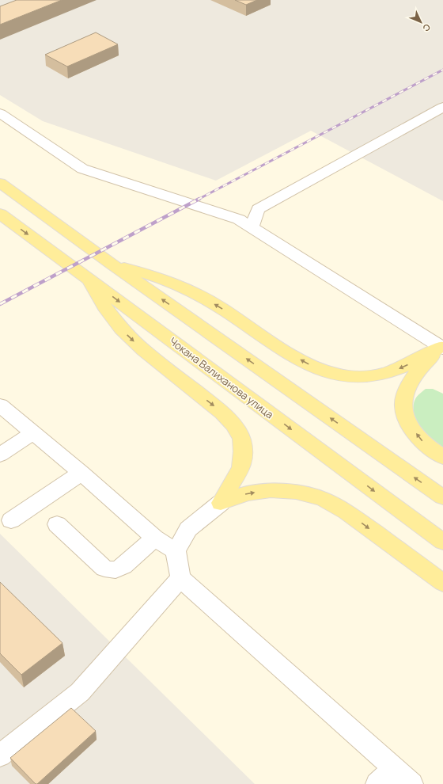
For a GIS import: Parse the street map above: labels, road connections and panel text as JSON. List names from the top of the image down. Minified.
{"streets":{"main road":["Чокана Валиханова улица"]},"north":"bottom right"}
